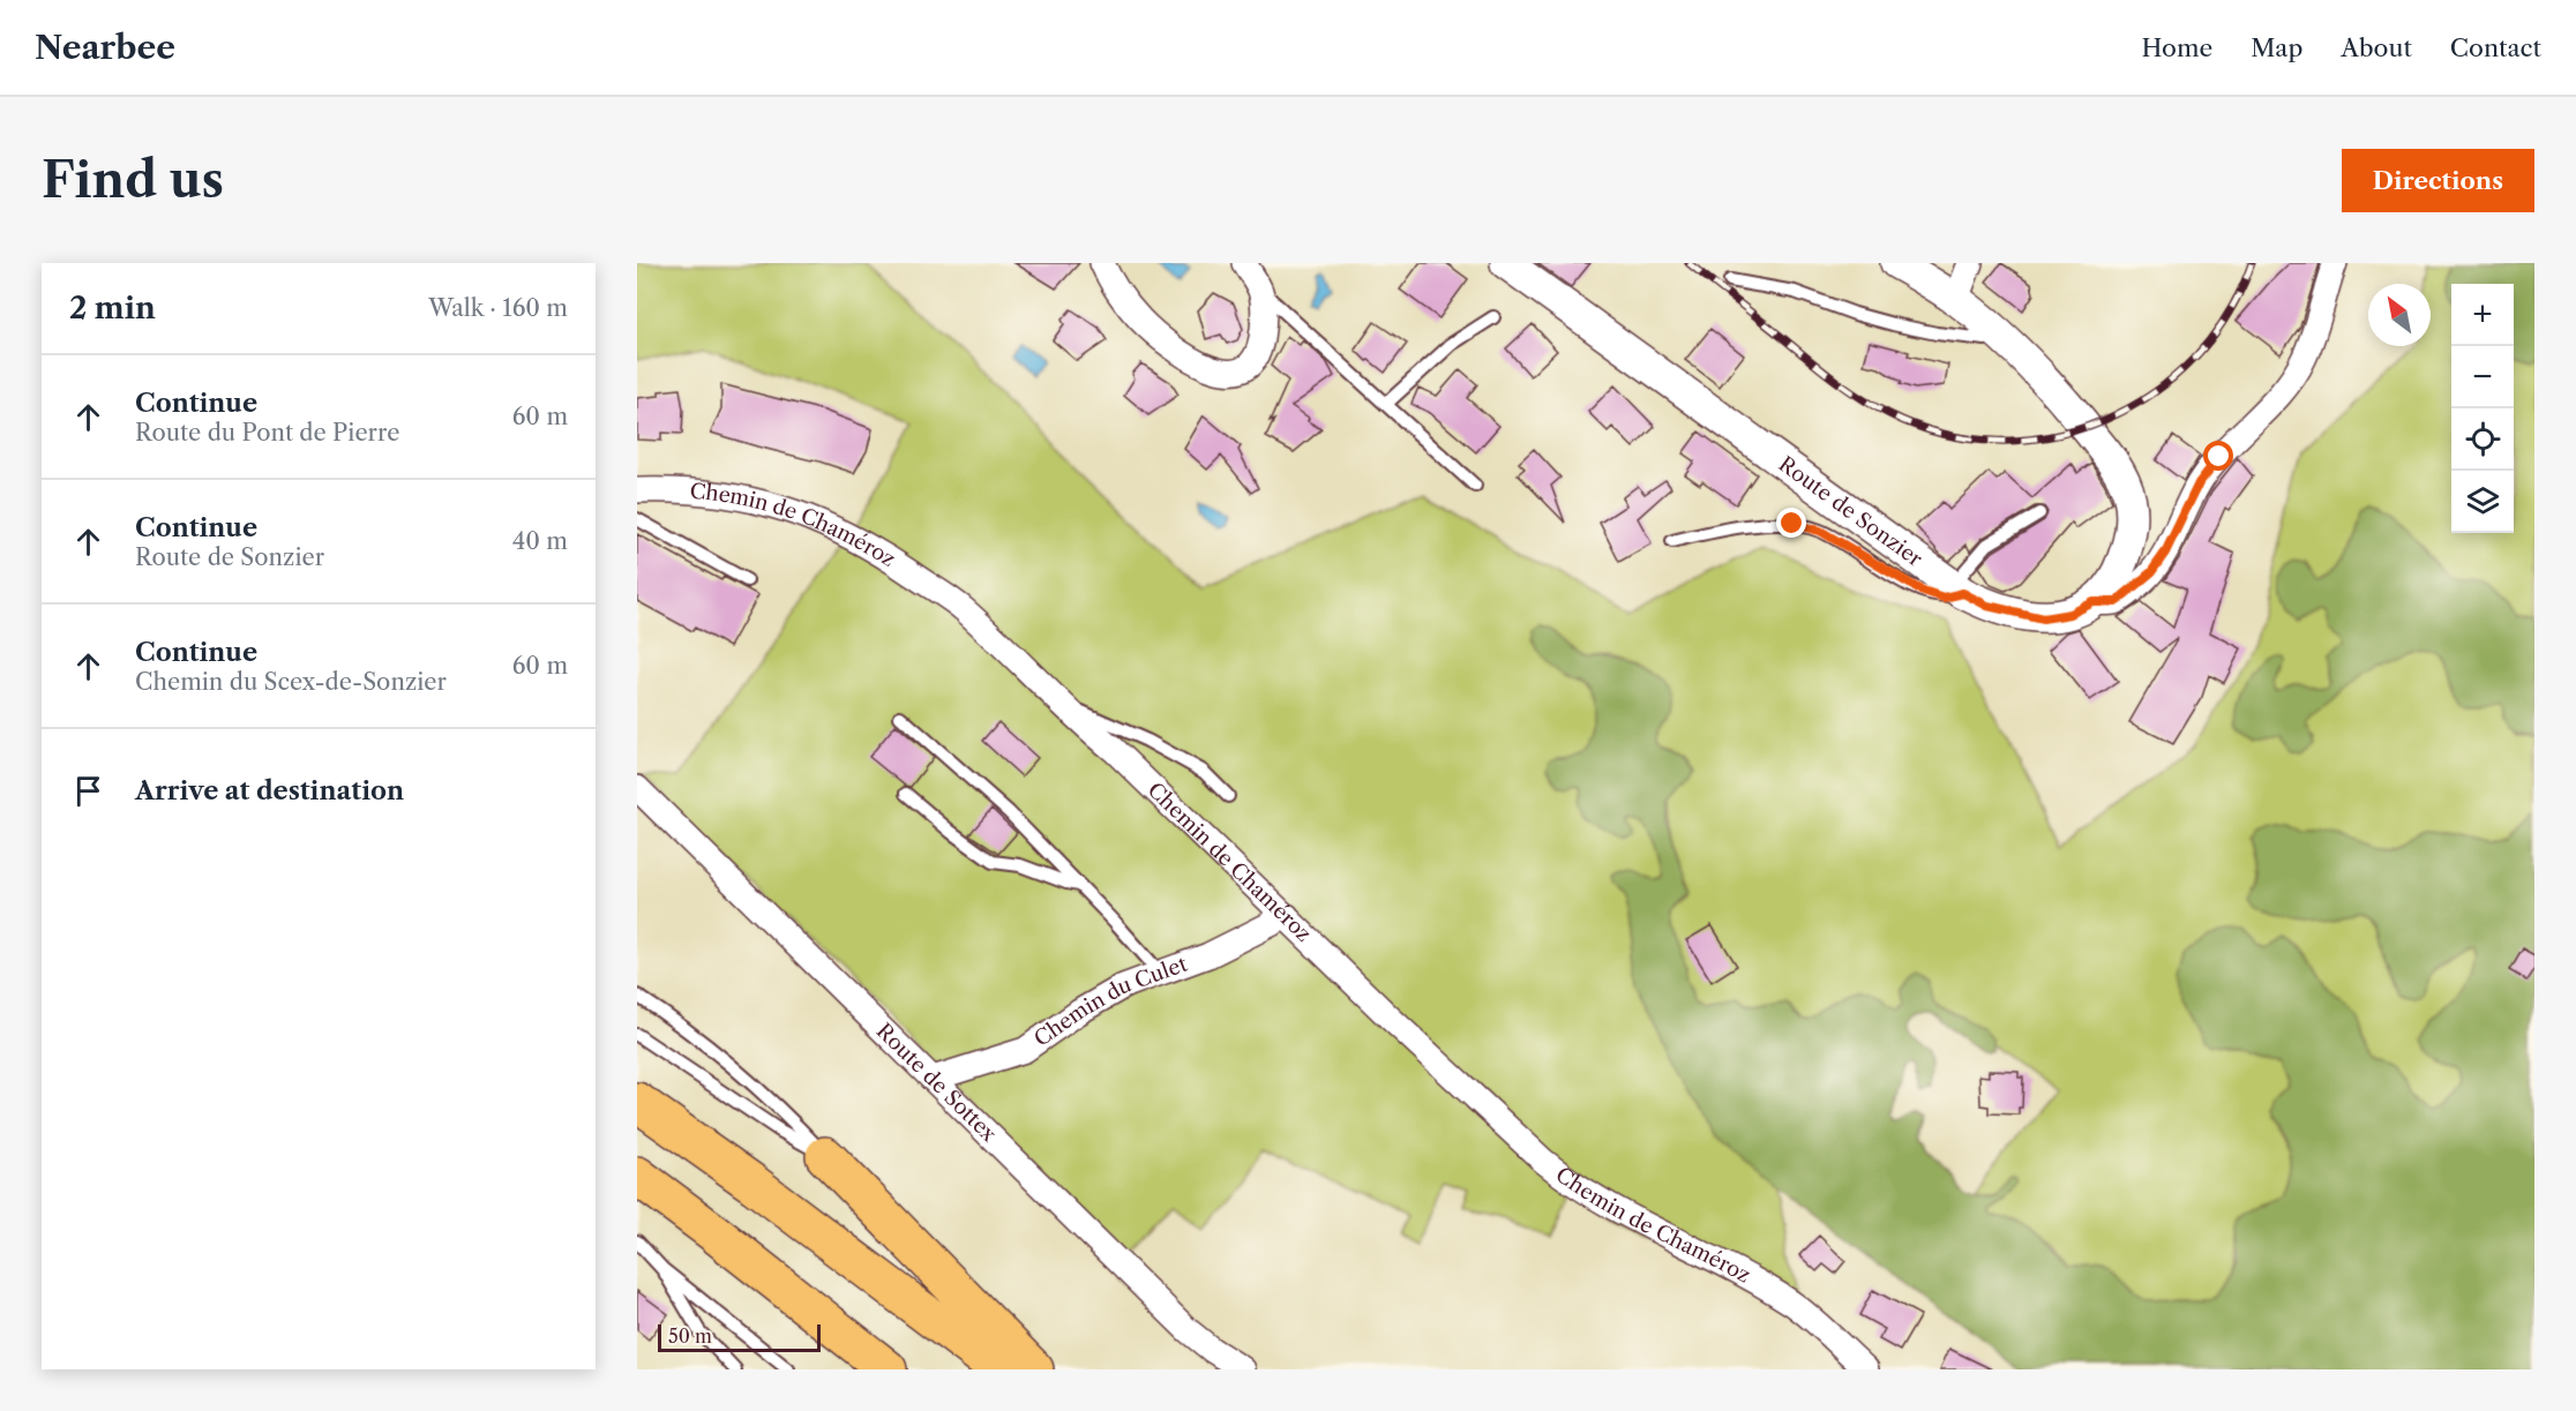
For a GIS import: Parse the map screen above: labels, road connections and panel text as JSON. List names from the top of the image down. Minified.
{"streets":{"street":["Route de Sonzier","Chemin de Chaméroz","Chemin du Culet","Route de Sottex"]},"crossings":[["Chemin de Chaméroz","Chemin du Culet"],["Chemin du Culet","Route de Sottex"]],"scale_bar":"50 m","north":"top left","page":{"header":"Nearbee","nav":["Home","Map","About","Contact"],"buttons":"Directions","title":"Find us","heading":["2 min","Walk · 160 m"],"map_buttons":["+","−"],"list":[["Continue","Route du Pont de Pierre","60 m"],["Continue","Route de Sonzier","40 m"],["Continue","Chemin du Scex-de-Sonzier","60 m"],"Arrive at destination"],"scale":"50 m"}}
